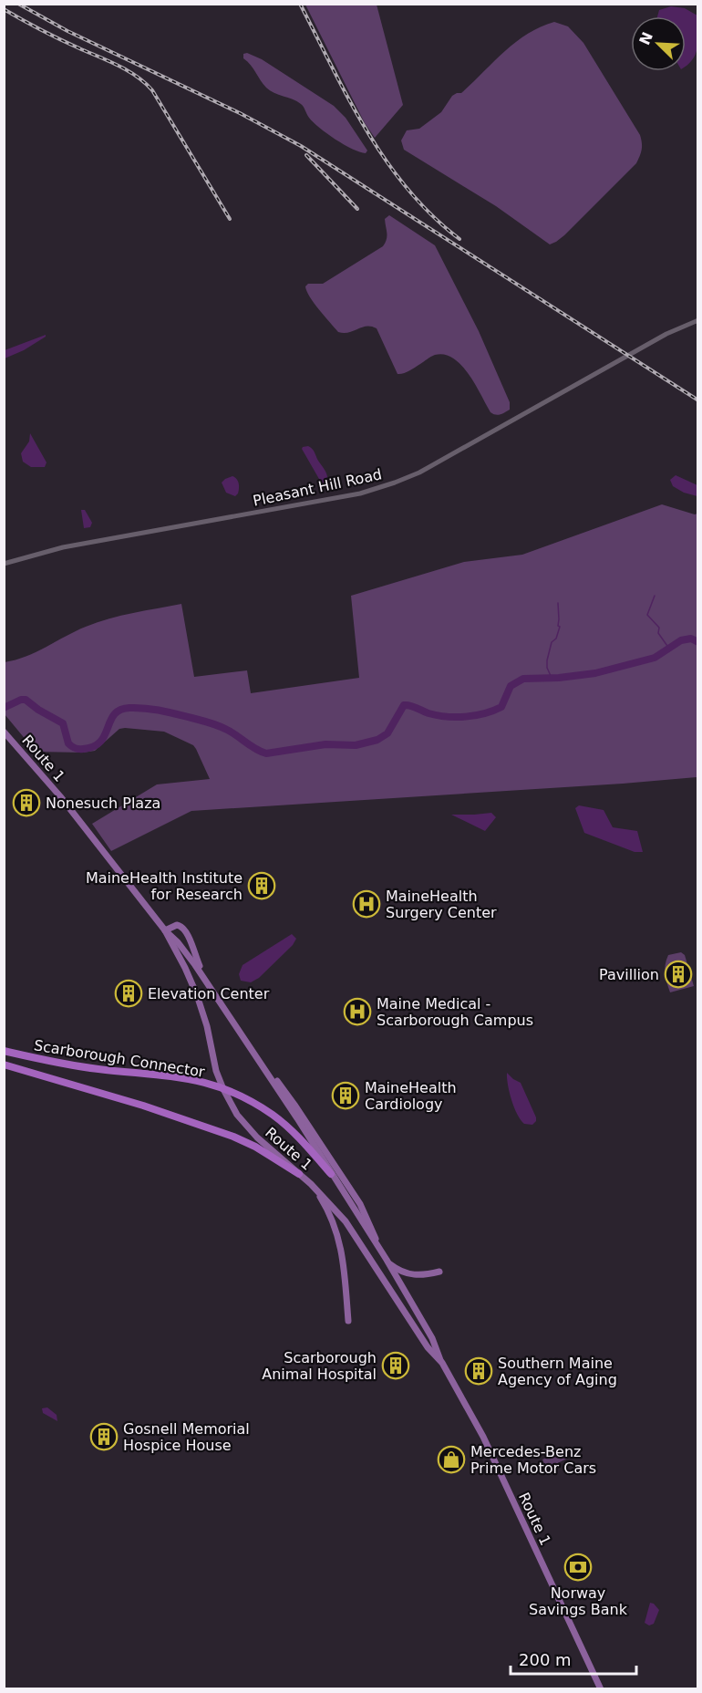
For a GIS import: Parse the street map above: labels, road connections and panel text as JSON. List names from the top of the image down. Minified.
{"streets":{"highway":["Scarborough Connector"],"main road":["Route 1"],"street":["Pleasant Hill Road"]},"crossings":[["Route 1","Scarborough Connector"]],"places":{"building":["Nonesuch Plaza","MaineHealth Institute for Research","Pavillion","Elevation Center","MaineHealth Cardiology","Scarborough Animal Hospital","Southern Maine Agency of Aging","Gosnell Memorial Hospice House"],"hospital":["MaineHealth Surgery Center","Maine Medical - Scarborough Campus"],"shop":["Mercedes-Benz Prime Motor Cars"],"bank":["Norway Savings Bank"]},"scale_bar":"200 m","north":"top left"}
